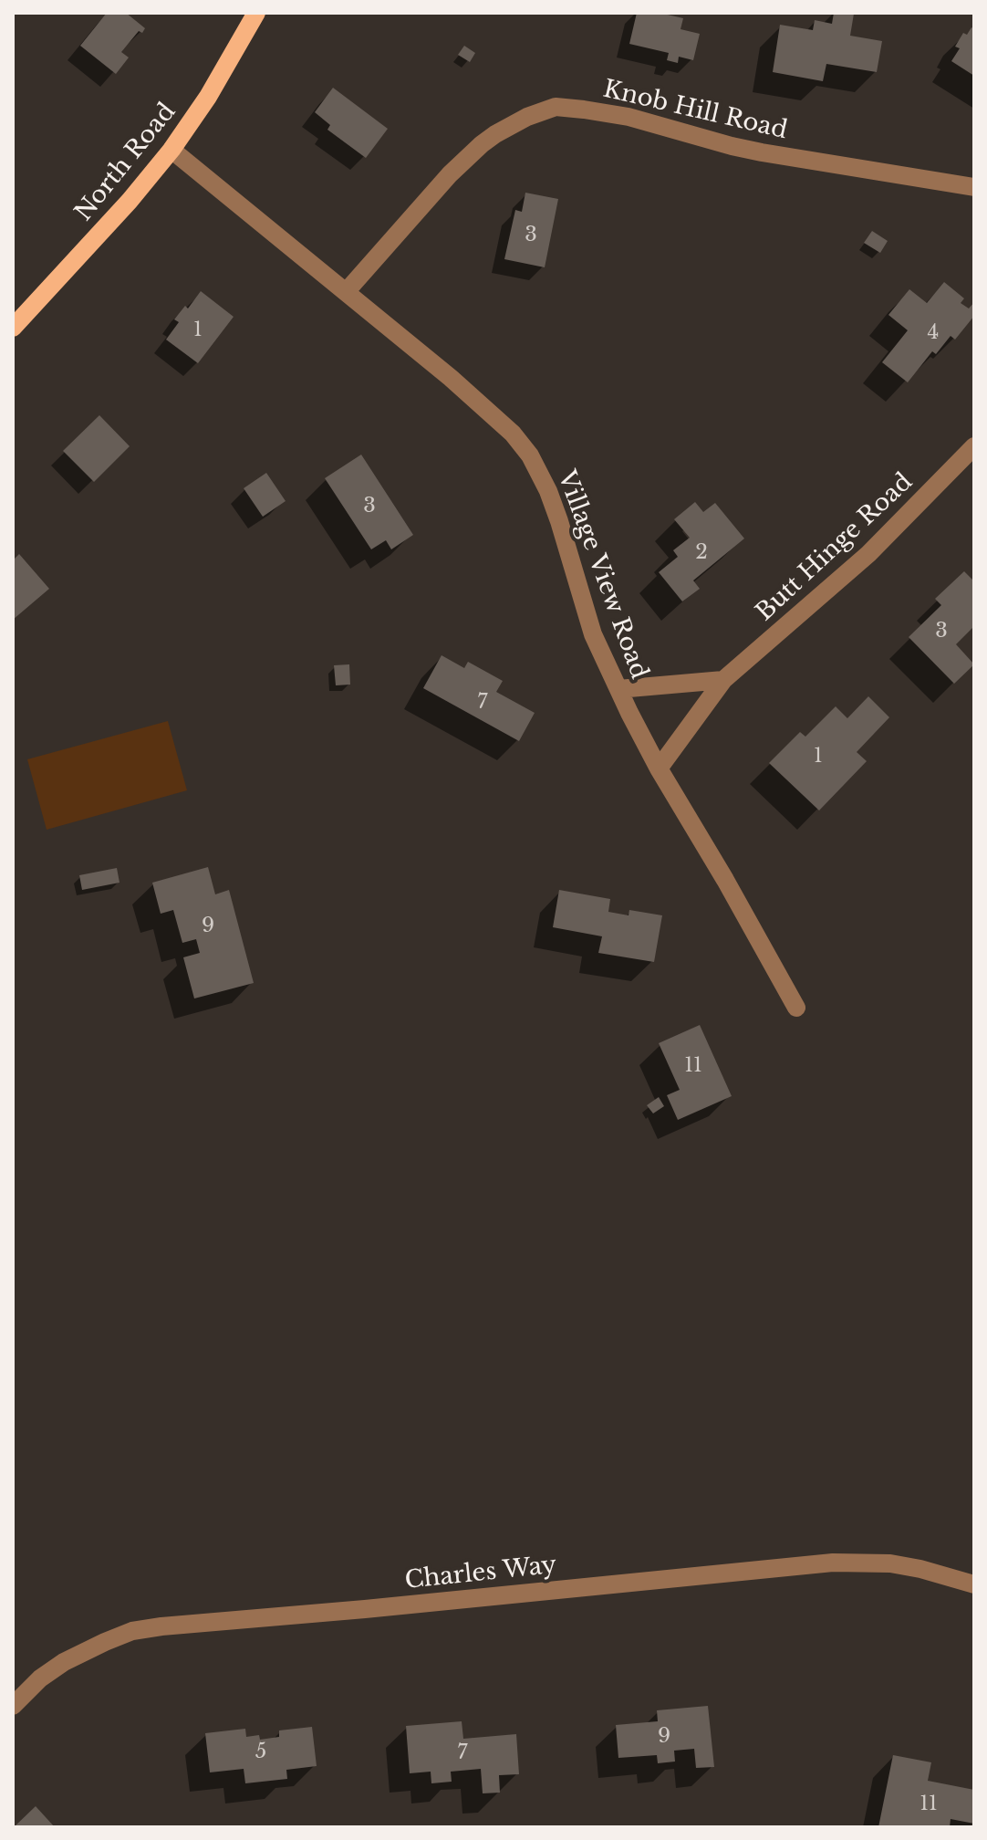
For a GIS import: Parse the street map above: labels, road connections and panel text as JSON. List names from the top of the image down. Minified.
{"streets":{"main road":["North Road"],"street":["Knob Hill Road","Butt Hinge Road","Village View Road","Charles Way"]},"crossings":[["Knob Hill Road","Village View Road"],["North Road","Village View Road"],["Butt Hinge Road","Village View Road"]],"house_numbers":["3","1","4","3","2","3","7","1","9","11","9","5","7","11"]}
